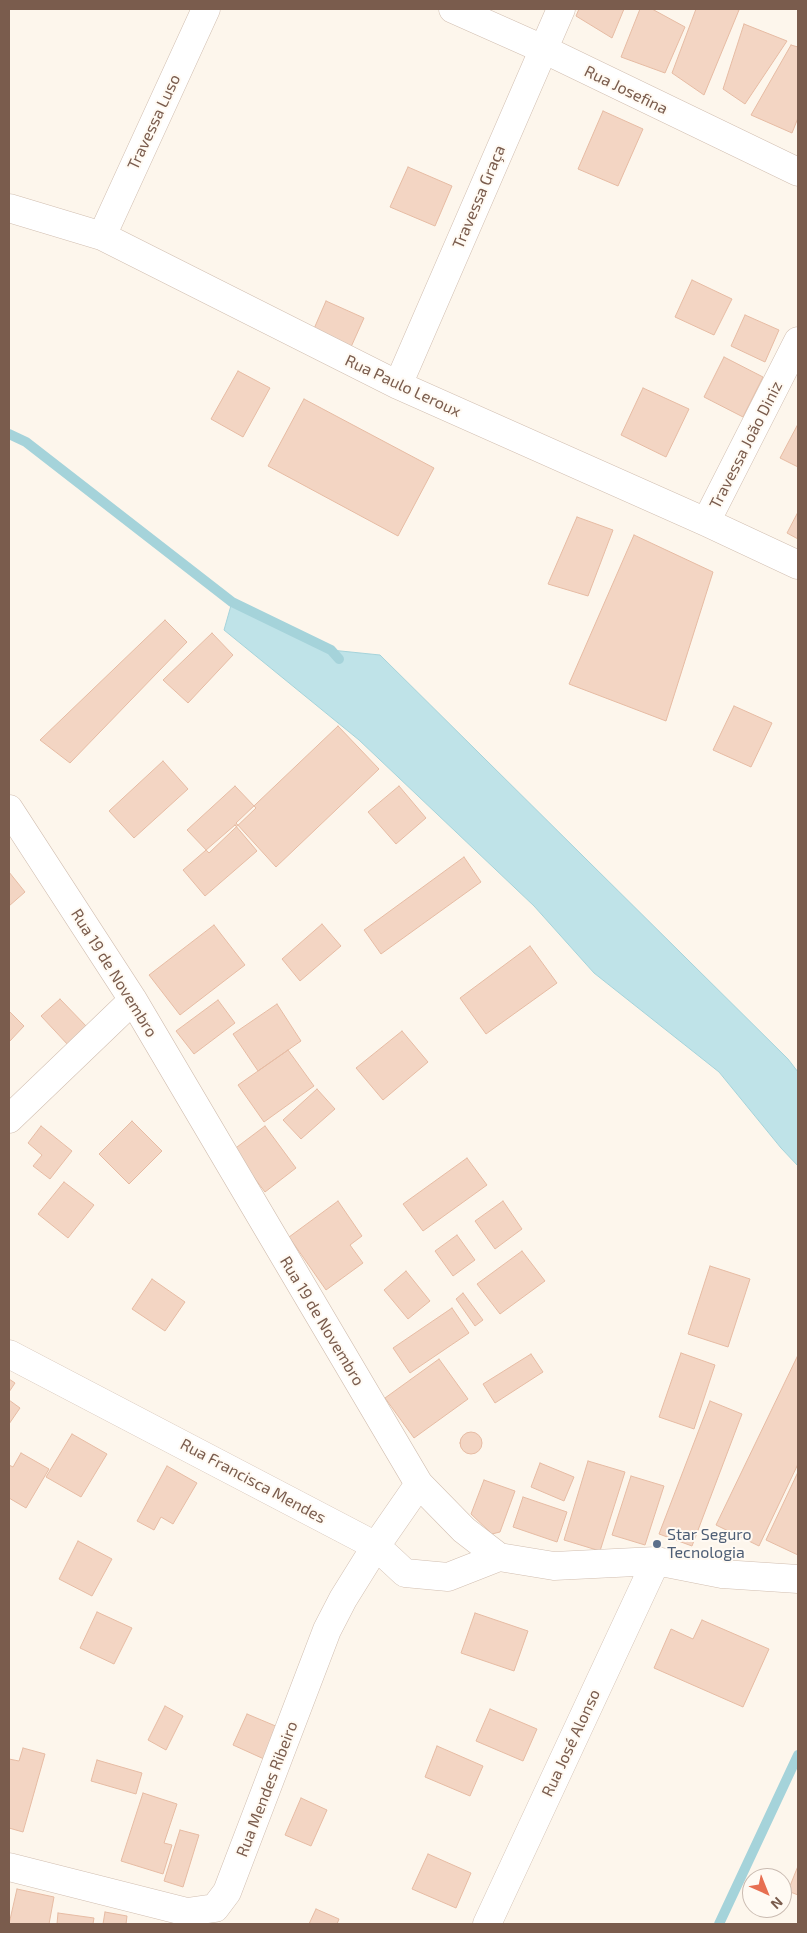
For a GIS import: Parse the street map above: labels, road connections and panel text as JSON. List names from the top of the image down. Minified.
{"streets":{"street":["Rua Josefina","Travessa Luso","Travessa Graça","Rua Paulo Leroux","Travessa João Diniz","Rua 19 de Novembro","Rua Francisca Mendes","Rua José Alonso","Rua Mendes Ribeiro"]},"crossings":[["Rua Josefina","Travessa Graça"],["Travessa Luso","Rua Paulo Leroux"],["Travessa Graça","Rua Paulo Leroux"],["Rua Paulo Leroux","Travessa João Diniz"],["Rua 19 de Novembro","Rua Francisca Mendes"],["Rua 19 de Novembro","Rua Mendes Ribeiro"],["Rua Francisca Mendes","Rua Mendes Ribeiro"]],"places":["Star Seguro Tecnologia"],"north":"bottom right"}
